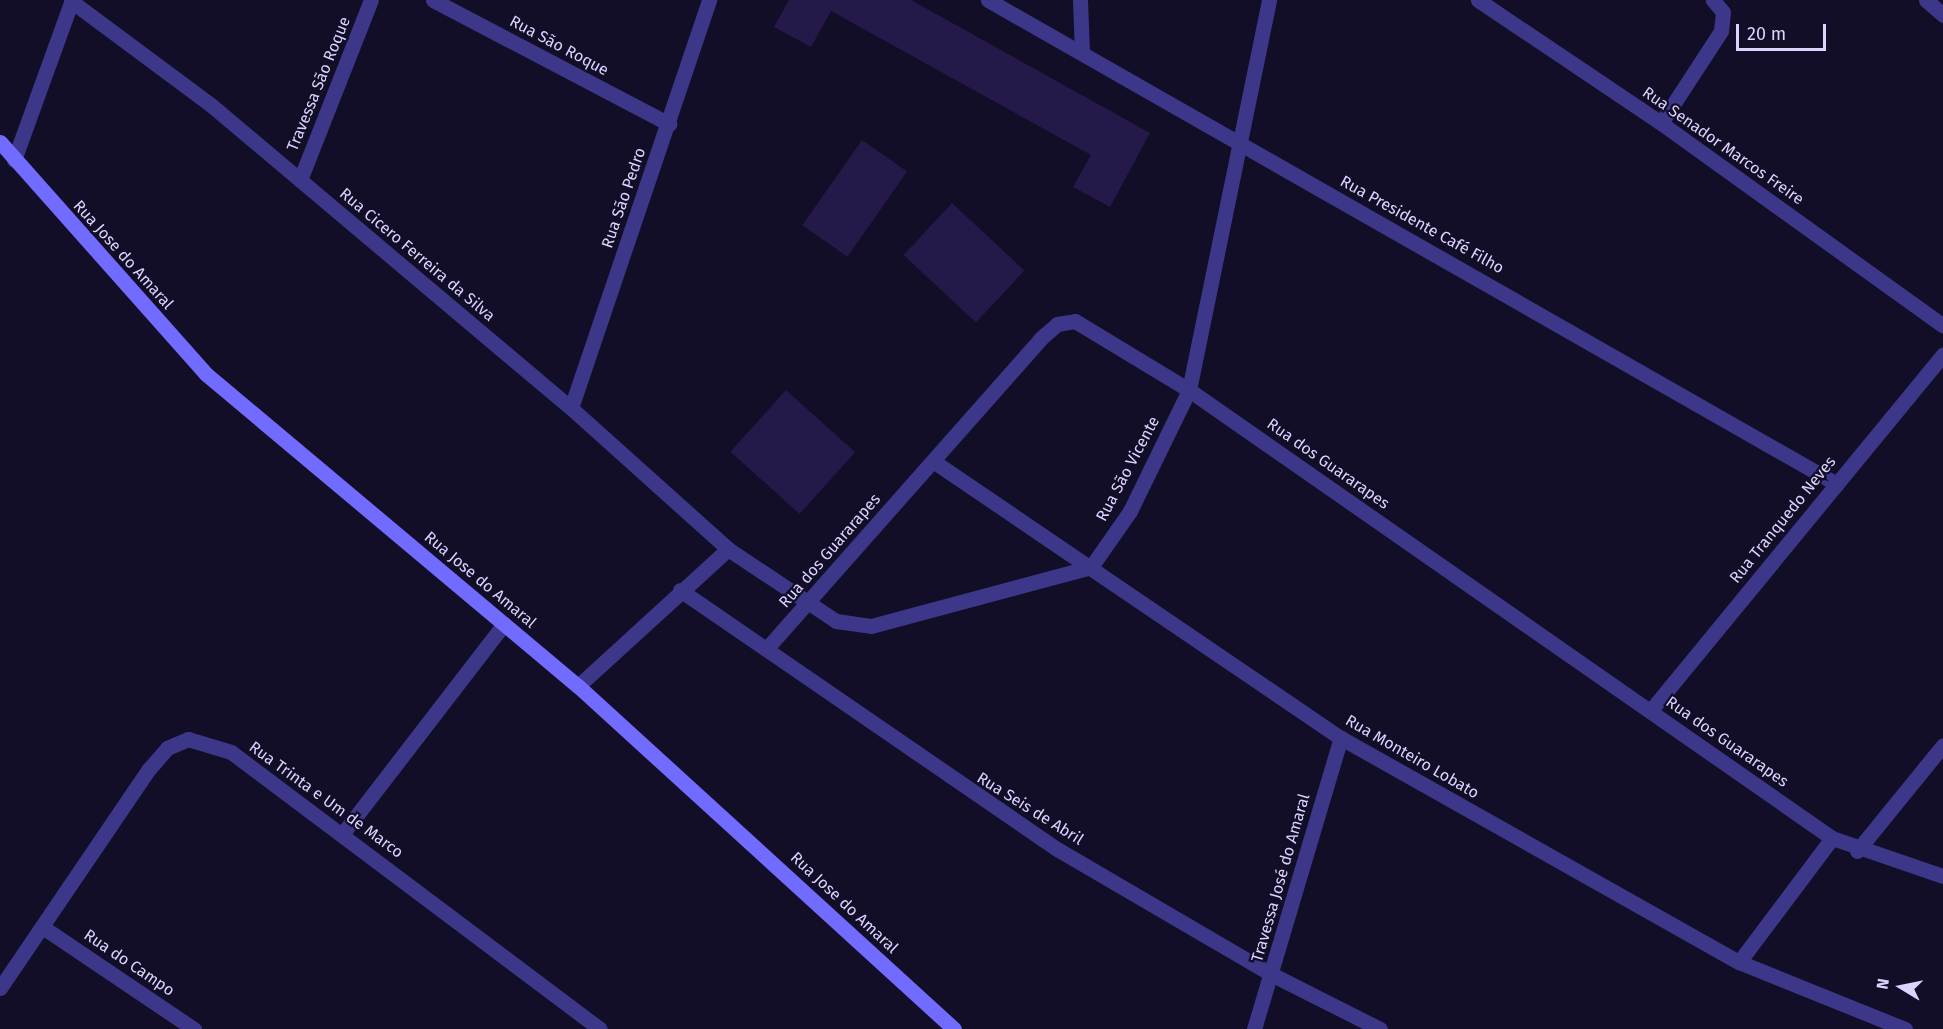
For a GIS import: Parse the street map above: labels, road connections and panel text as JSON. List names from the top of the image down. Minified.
{"streets":{"street":["Rua São Roque","Travessa São Roque","Rua Senador Marcos Freire","Rua São Pedro","Rua Presidente Café Filho","Rua Jose do Amaral","Rua Cicero Ferreira da Silva","Rua dos Guararapes","Rua São Vicente","Rua Tranquedo Neves","Rua Monteiro Lobato","Rua Trinta e Um de Marco","Rua Seis de Abril","Travessa José do Amaral","Rua do Campo"]},"crossings":[["Rua São Roque","Rua São Pedro"],["Travessa São Roque","Rua Cicero Ferreira da Silva"],["Rua São Pedro","Rua Cicero Ferreira da Silva"],["Rua Presidente Café Filho","Rua São Vicente"],["Rua Presidente Café Filho","Rua Tranquedo Neves"],["Rua dos Guararapes","Rua São Vicente"],["Rua dos Guararapes","Rua Tranquedo Neves"],["Rua dos Guararapes","Rua Monteiro Lobato"],["Rua dos Guararapes","Rua Seis de Abril"],["Rua São Vicente","Rua Monteiro Lobato"],["Rua Monteiro Lobato","Travessa José do Amaral"],["Rua Trinta e Um de Marco","Rua do Campo"],["Rua Seis de Abril","Travessa José do Amaral"]],"scale_bar":"20 m","north":"left"}
